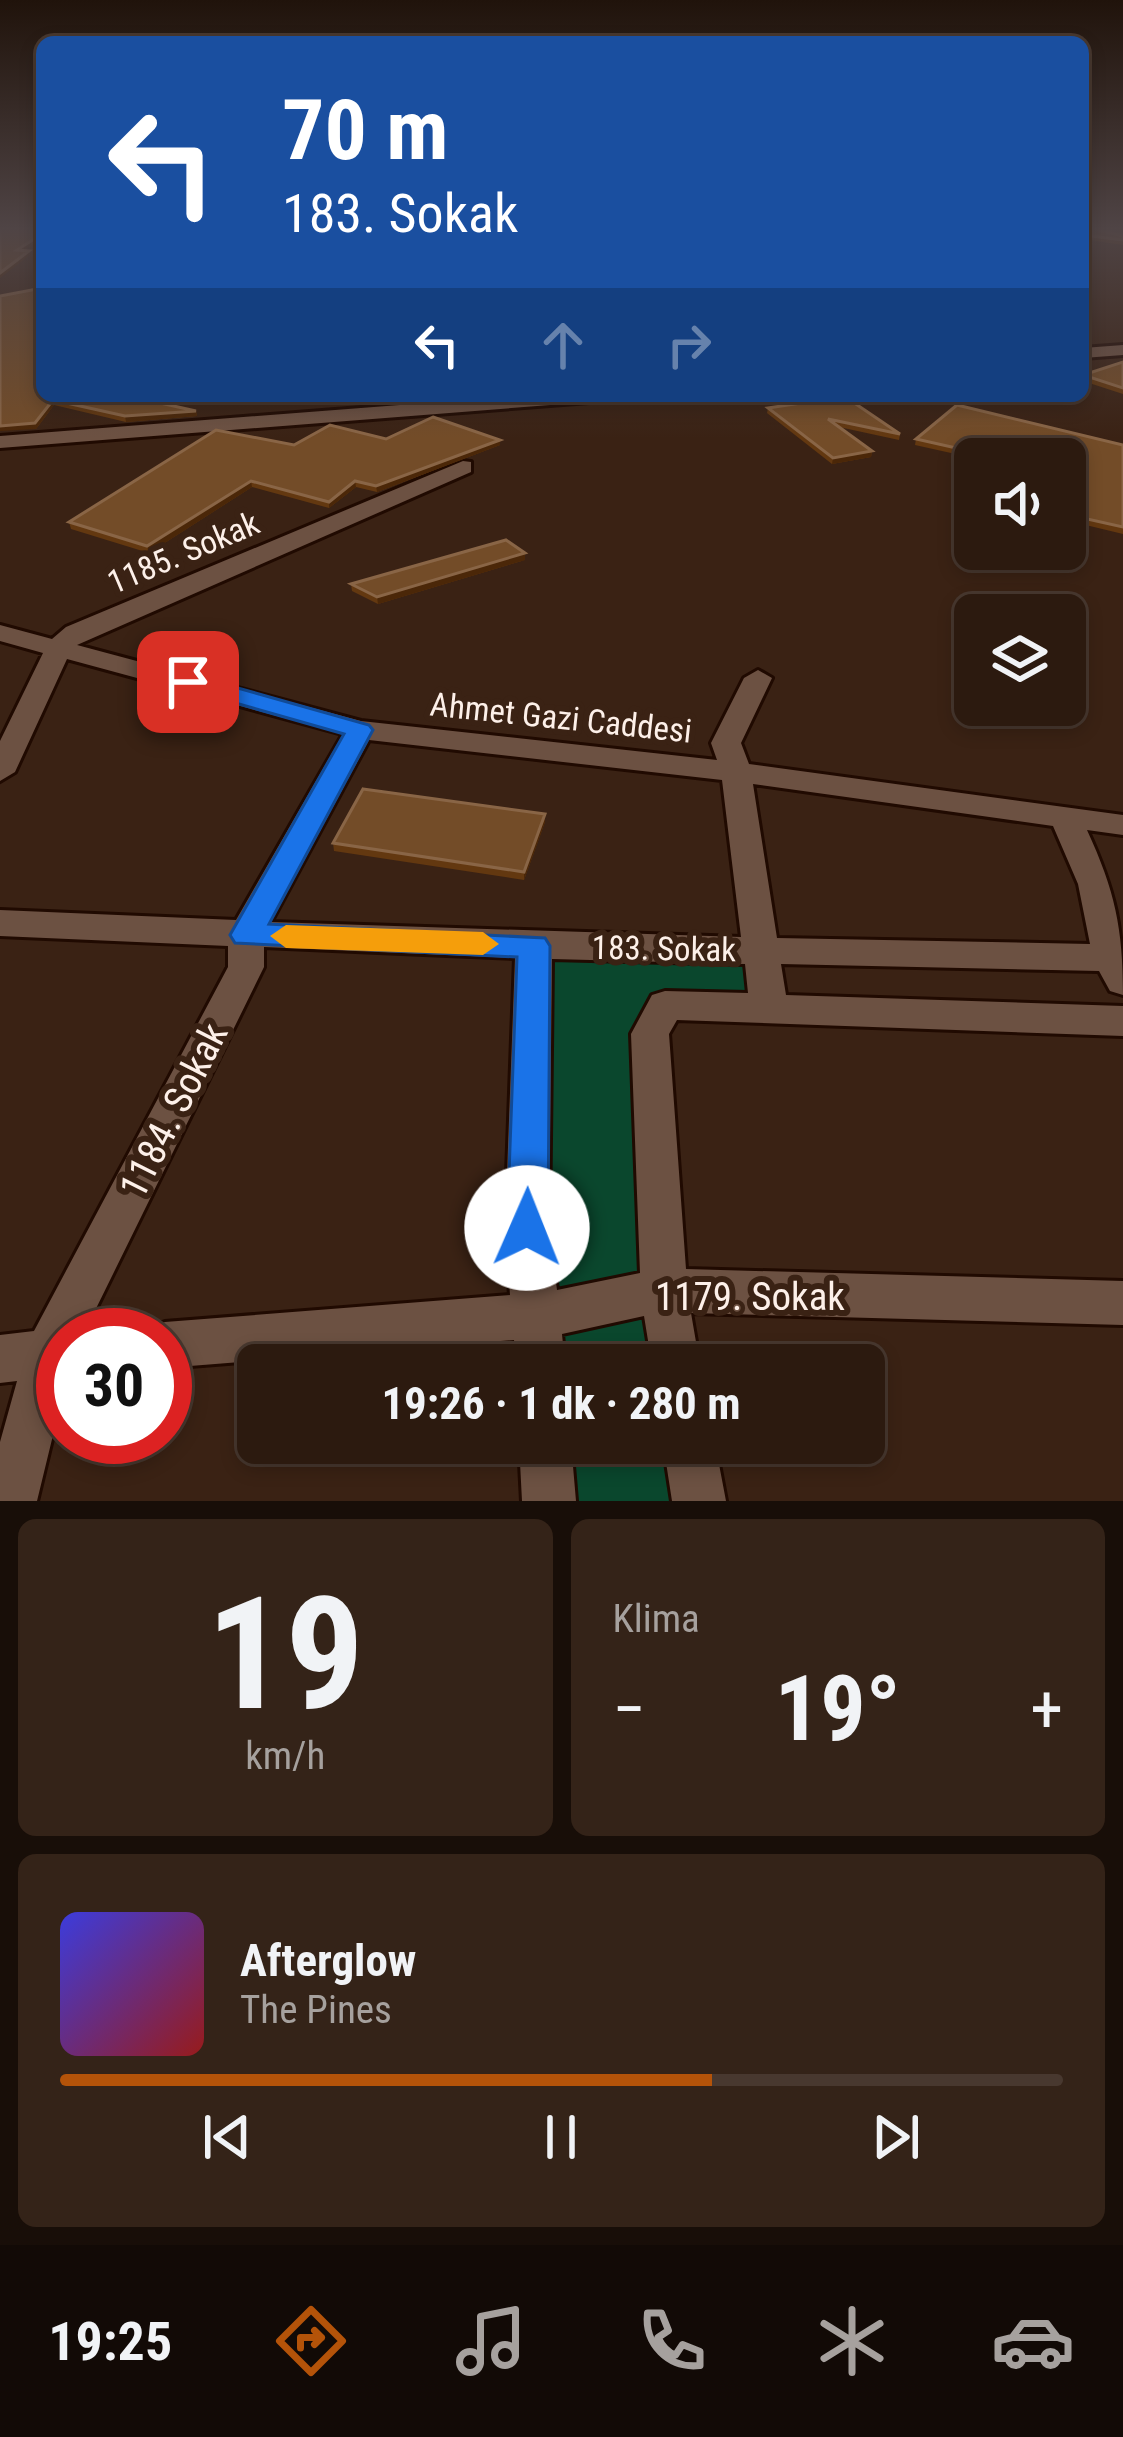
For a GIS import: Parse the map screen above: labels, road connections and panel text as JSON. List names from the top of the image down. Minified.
{"streets":{"street":["1185. Sokak","Ahmet Gazi Caddesi","183. Sokak","1184. Sokak","1179. Sokak"]},"crossings":[["1185. Sokak","Ahmet Gazi Caddesi"],["Ahmet Gazi Caddesi","1184. Sokak"],["183. Sokak","1184. Sokak"]],"page":{"turn":["70 m","183. Sokak"],"limit":"30","trip":"19:26 · 1 dk · 280 m","tile":[["19","km/h"],"Klima"],"heat":["−","19°","+"],"song":["Afterglow","The Pines"],"tabs":"19:25"}}
